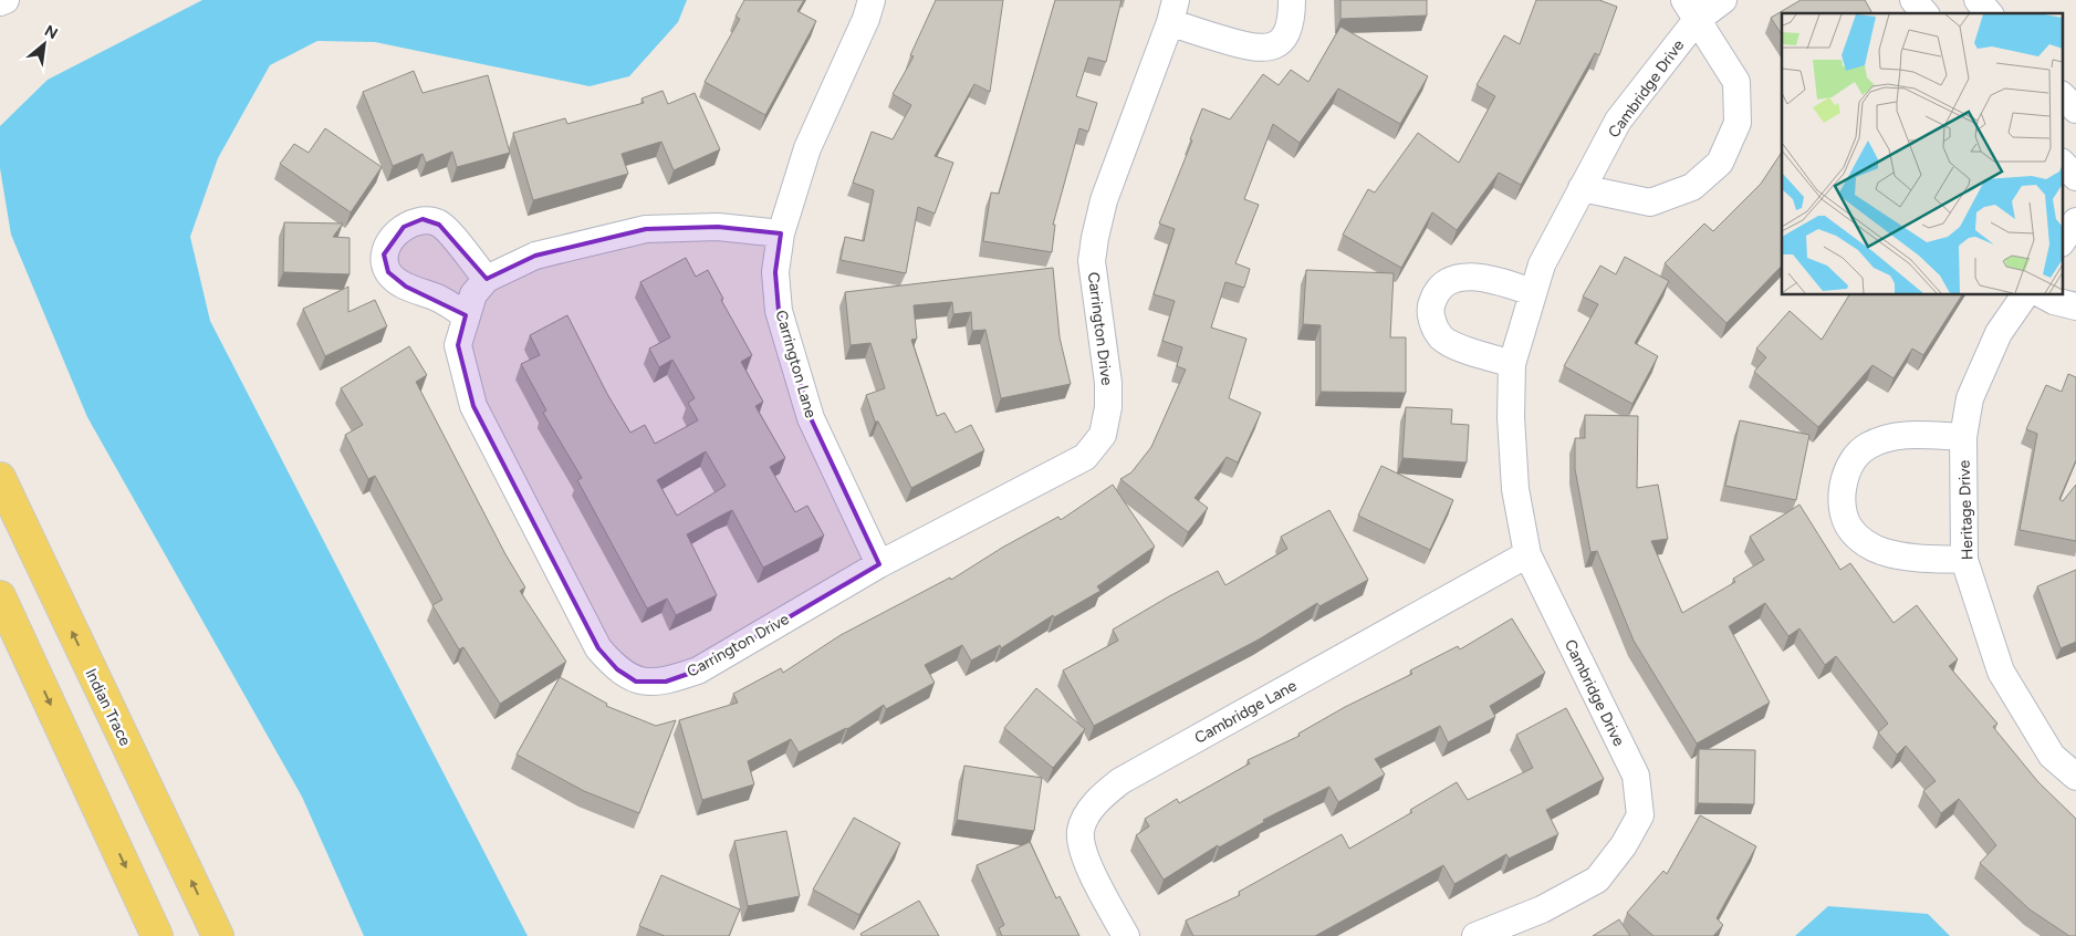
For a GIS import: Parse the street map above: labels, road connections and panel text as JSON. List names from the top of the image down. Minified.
{"streets":{"main road":["Indian Trace"],"street":["Cambridge Drive","Carrington Drive","Carrington Lane","Heritage Drive","Cambridge Lane"]},"crossings":[["Cambridge Drive","Cambridge Lane"],["Carrington Drive","Carrington Lane"]],"north":"top right"}
